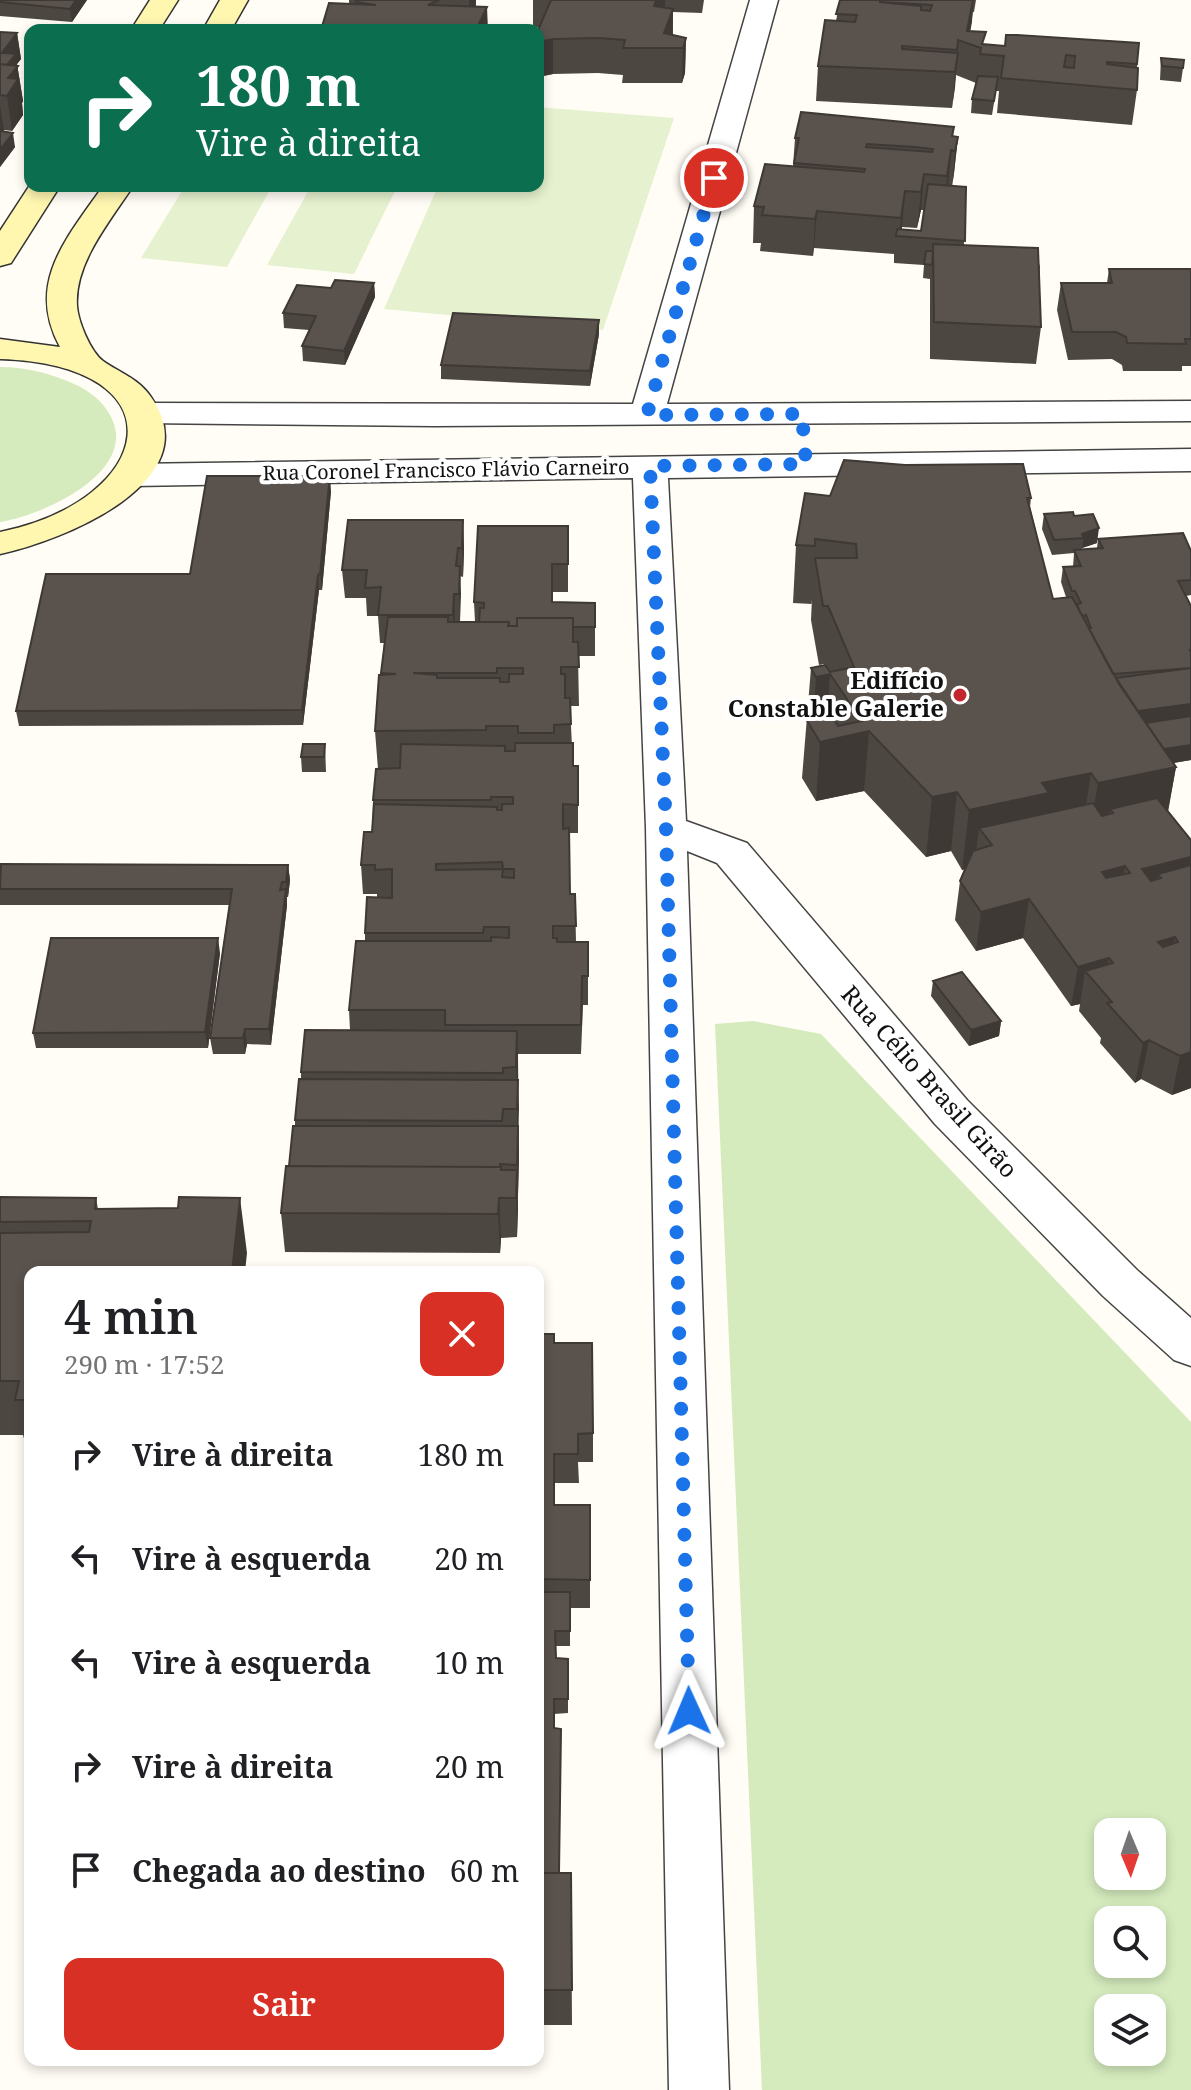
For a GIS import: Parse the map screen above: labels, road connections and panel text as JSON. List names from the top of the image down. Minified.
{"streets":{"street":["Rua Coronel Francisco Flávio Carneiro","Rua Célio Brasil Girão"]},"places":["Edifício Constable Galerie"],"north":"bottom","page":{"turn":["180 m","Vire à direita"],"heading":["4 min","290 m · 17:52"],"list":[{"name":"Vire à direita","value":"180 m"},{"name":"Vire à esquerda","value":"20 m"},{"name":"Vire à esquerda","value":"10 m"},{"name":"Vire à direita","value":"20 m"},{"name":"Chegada ao destino","value":"60 m"}],"buttons":"Sair"}}
